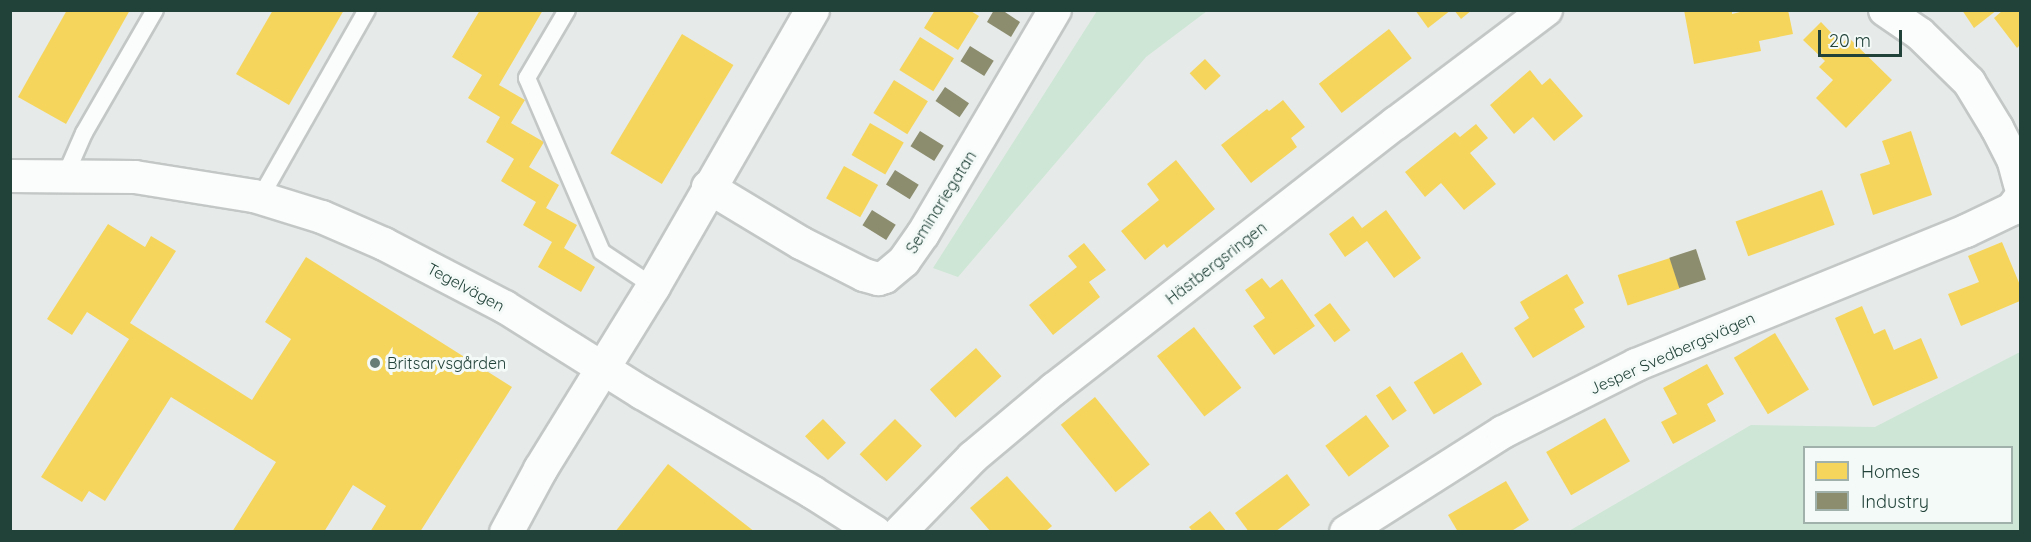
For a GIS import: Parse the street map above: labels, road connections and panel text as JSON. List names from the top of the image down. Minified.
{"streets":{"street":["Seminariegatan","Hästbergsringen","Tegelvägen","Jesper Svedbergsvägen"]},"places":["Britsarvsgården"],"legend":["Homes","Industry"],"scale_bar":"20 m"}
